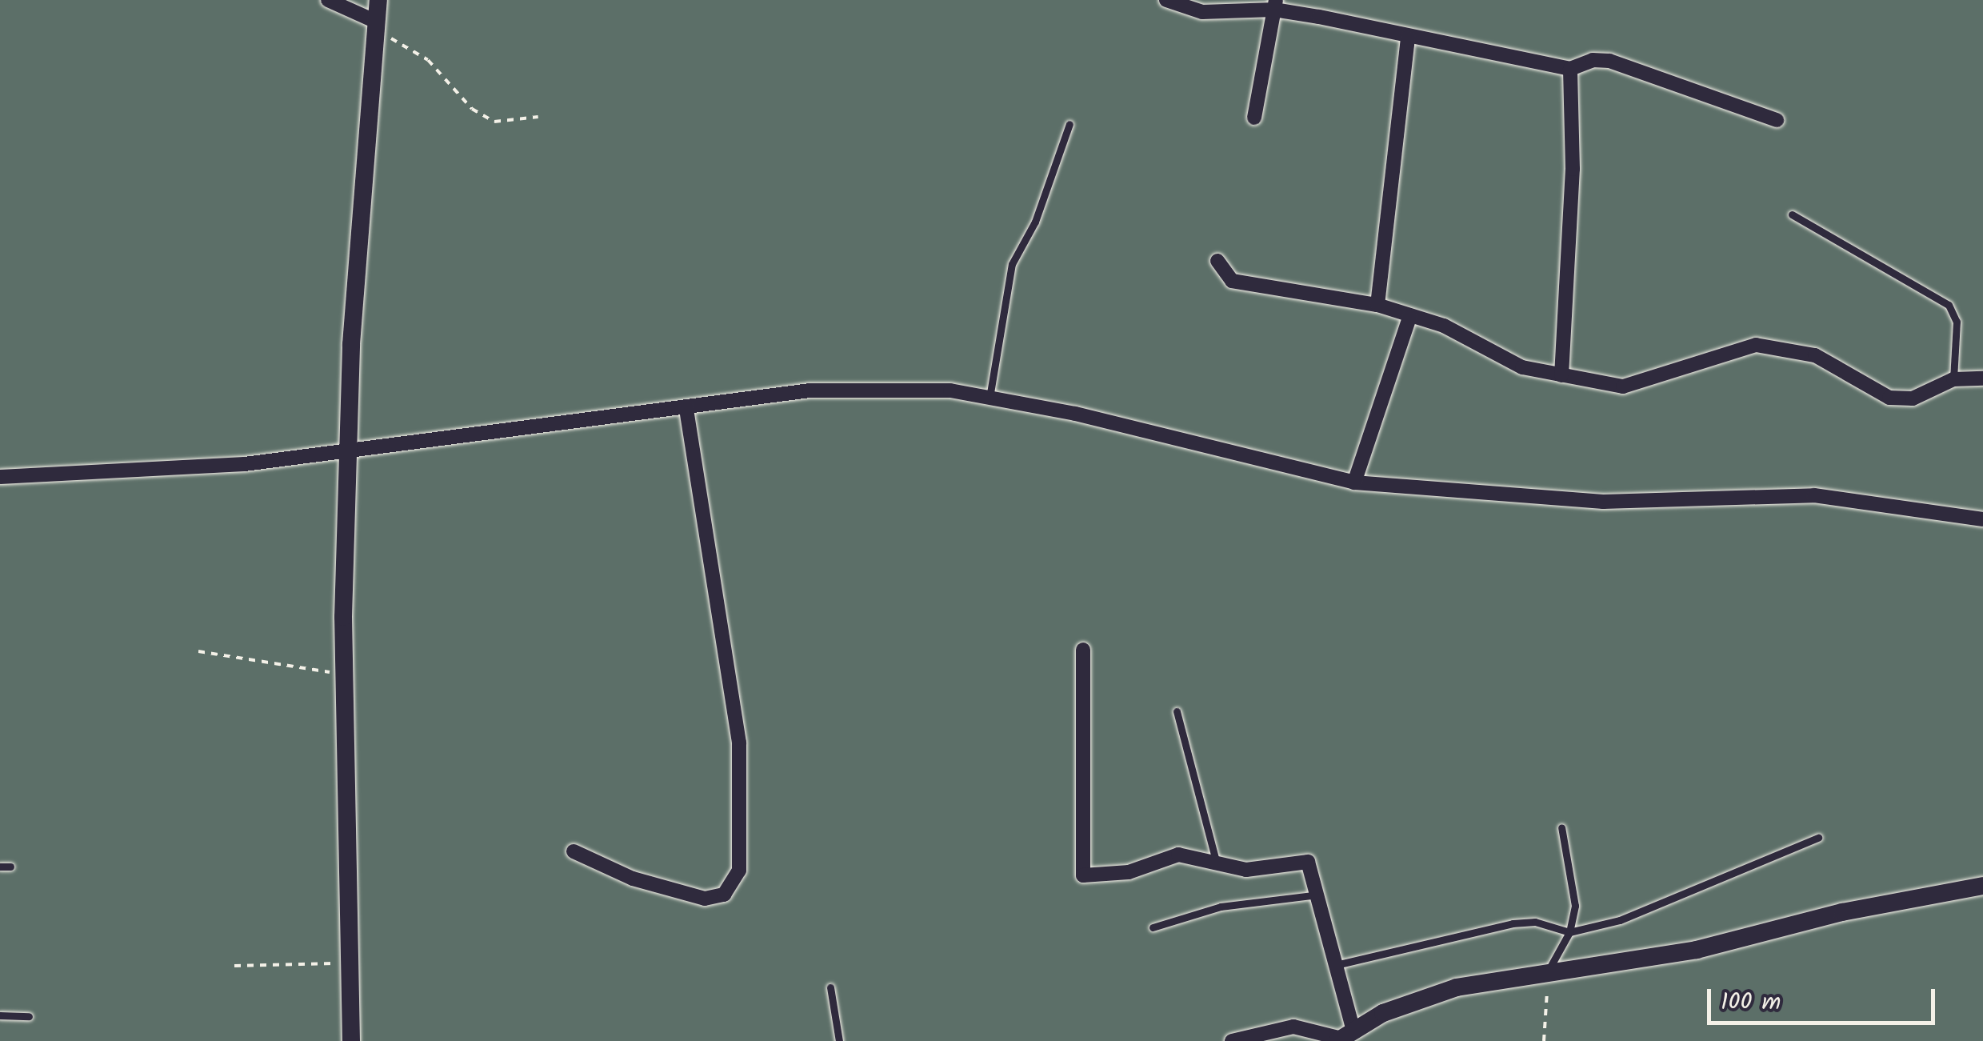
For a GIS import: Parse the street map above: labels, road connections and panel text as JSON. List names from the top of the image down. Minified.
{"scale_bar":"100 m"}
